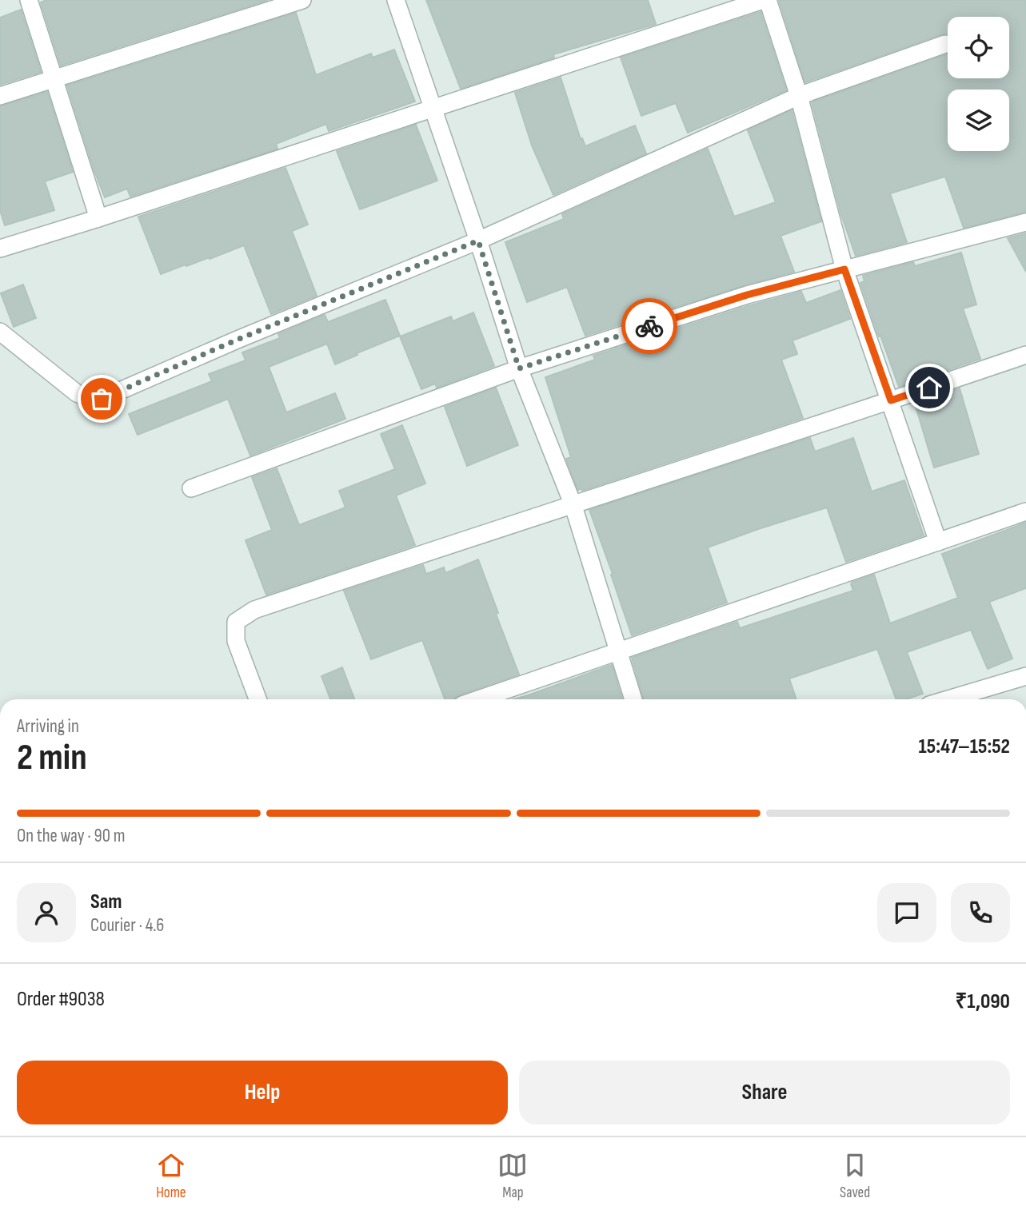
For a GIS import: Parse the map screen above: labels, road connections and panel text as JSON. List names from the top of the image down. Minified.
{"page":{"heading":["2 min","Arriving in","15:47–15:52"],"panel":["Sam","Courier · 4.6","Order #9038","₹1,090"],"bar":"On the way · 90 m","buttons":["Help","Share"],"tabs":["Home","Map","Saved"]}}
